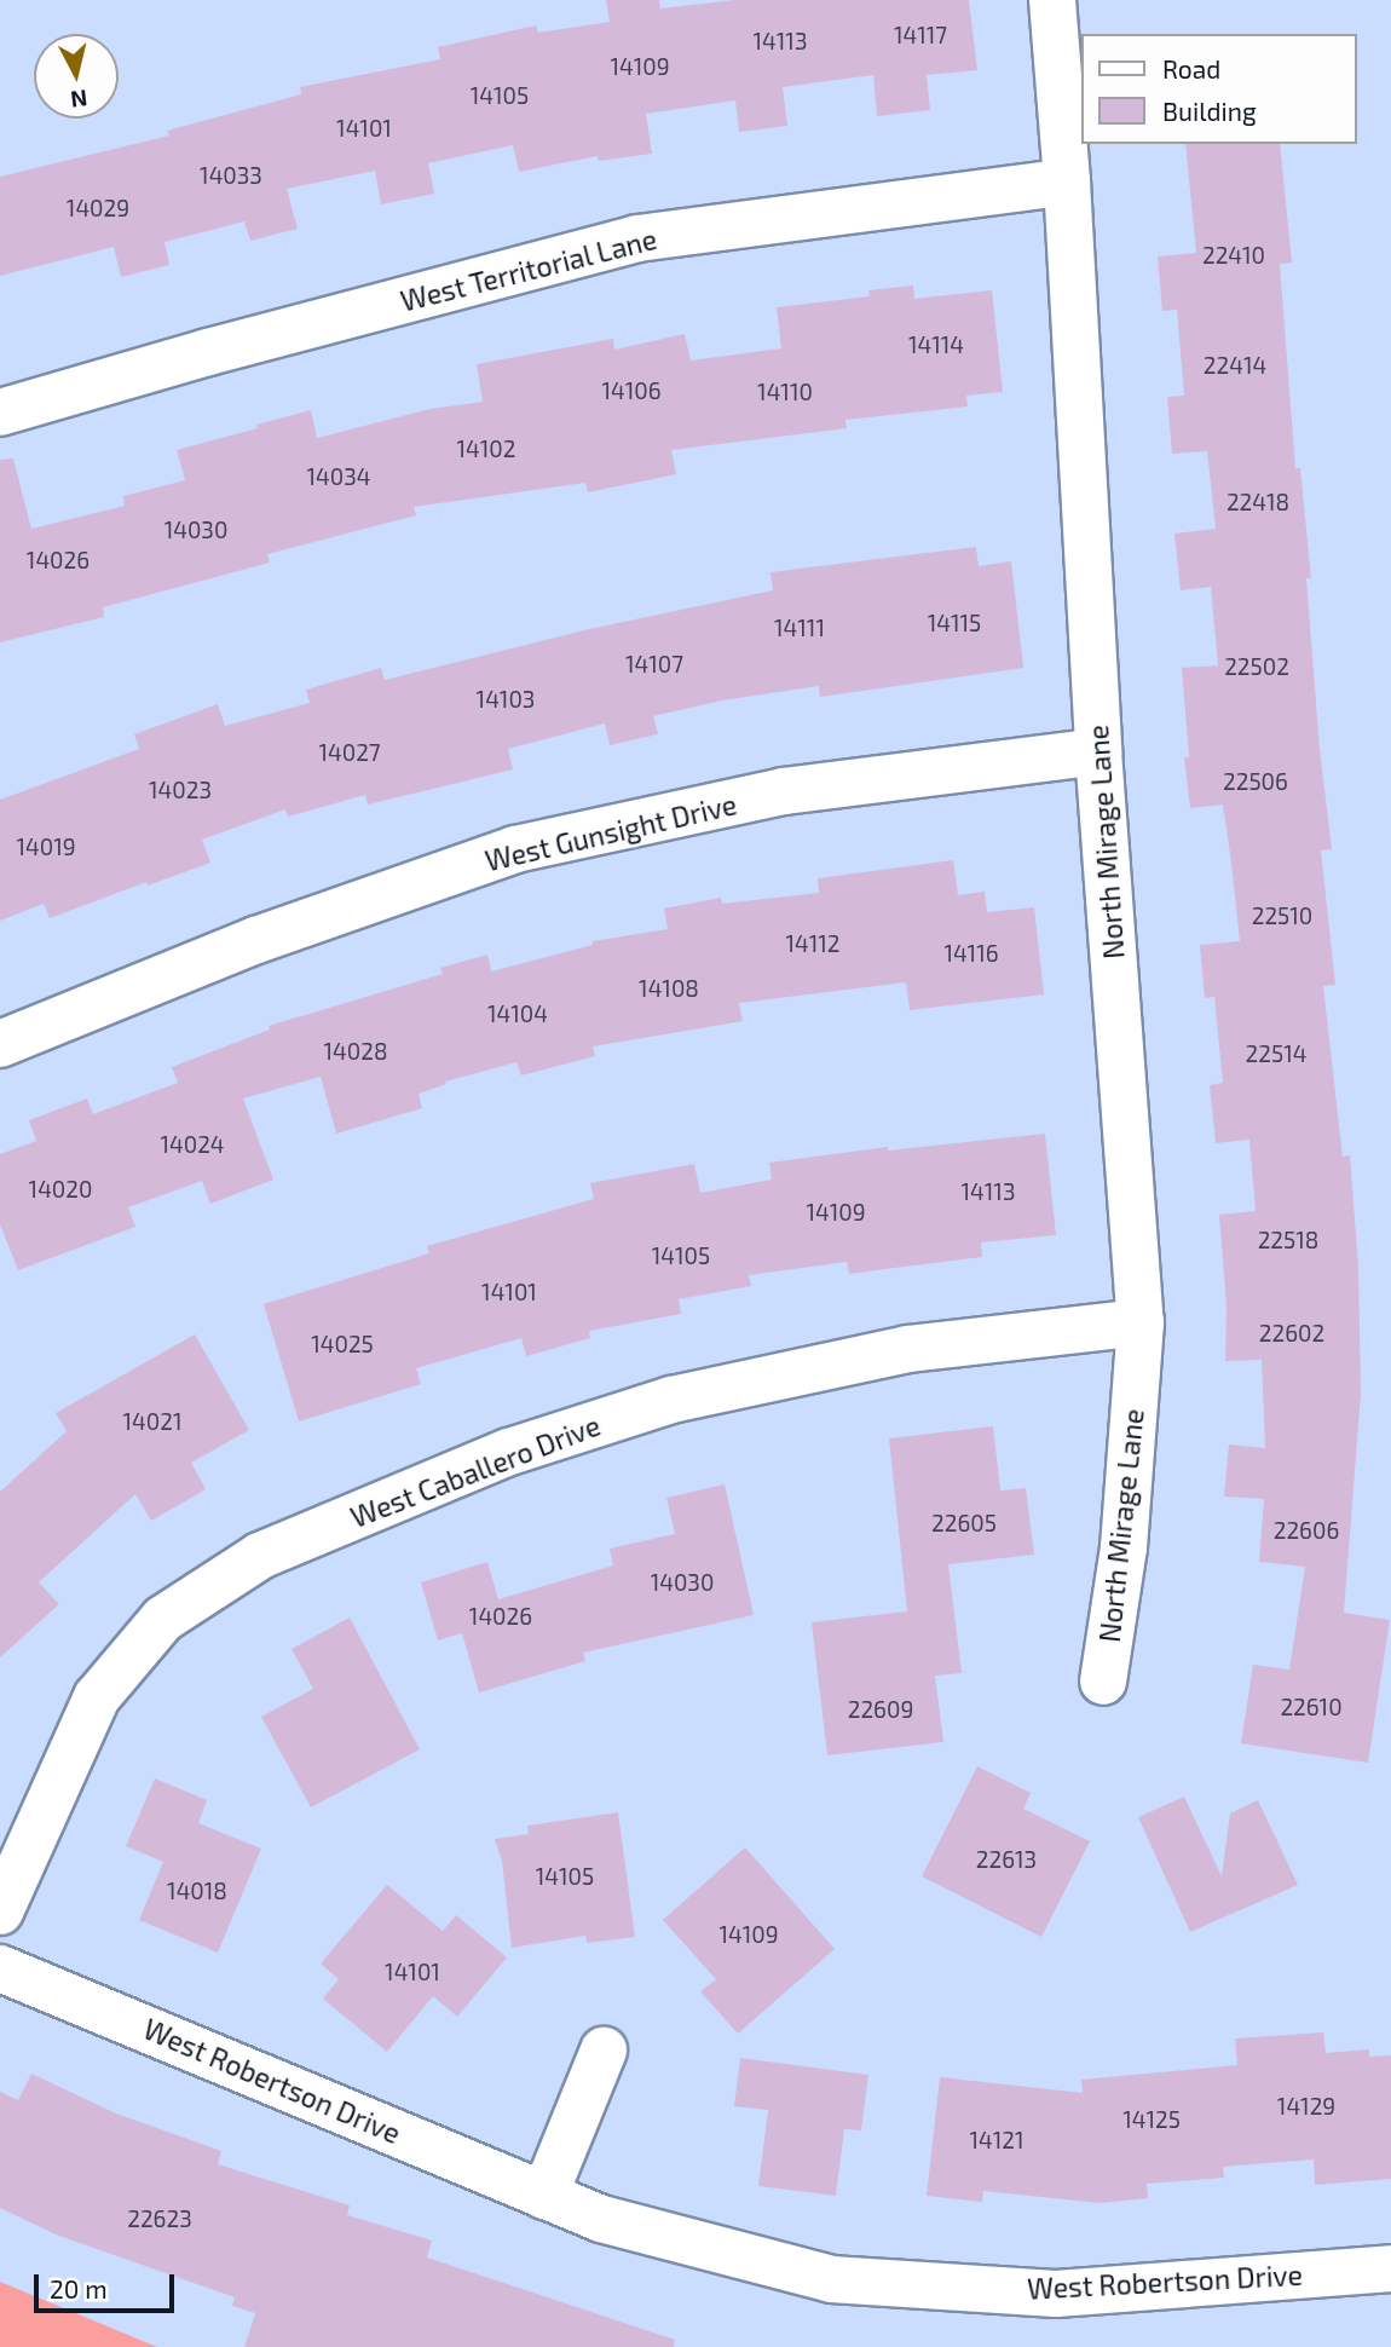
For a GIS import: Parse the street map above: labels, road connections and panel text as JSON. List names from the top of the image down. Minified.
{"streets":{"street":["West Territorial Lane","West Gunsight Drive","North Mirage Lane","West Caballero Drive","West Robertson Drive"]},"crossings":[["West Territorial Lane","North Mirage Lane"],["West Gunsight Drive","North Mirage Lane"],["North Mirage Lane","West Caballero Drive"]],"house_numbers":["14117","14113","14109","14105","14101","14033","14029","22410","14114","22414","14106","14110","14102","14034","22418","14030","14026","14115","14111","14107","22502","14103","14027","22506","14023","14019","22510","14112","14116","14108","14104","14028","22514","14024","14020","14113","14109","22518","14105","14101","22602","14025","14021","22605","22606","14030","14026","22610","22609","22613","14105","14018","14109","14101","14129","14125","14121","22623"],"legend":["Road","Building"],"scale_bar":"20 m","north":"bottom"}
